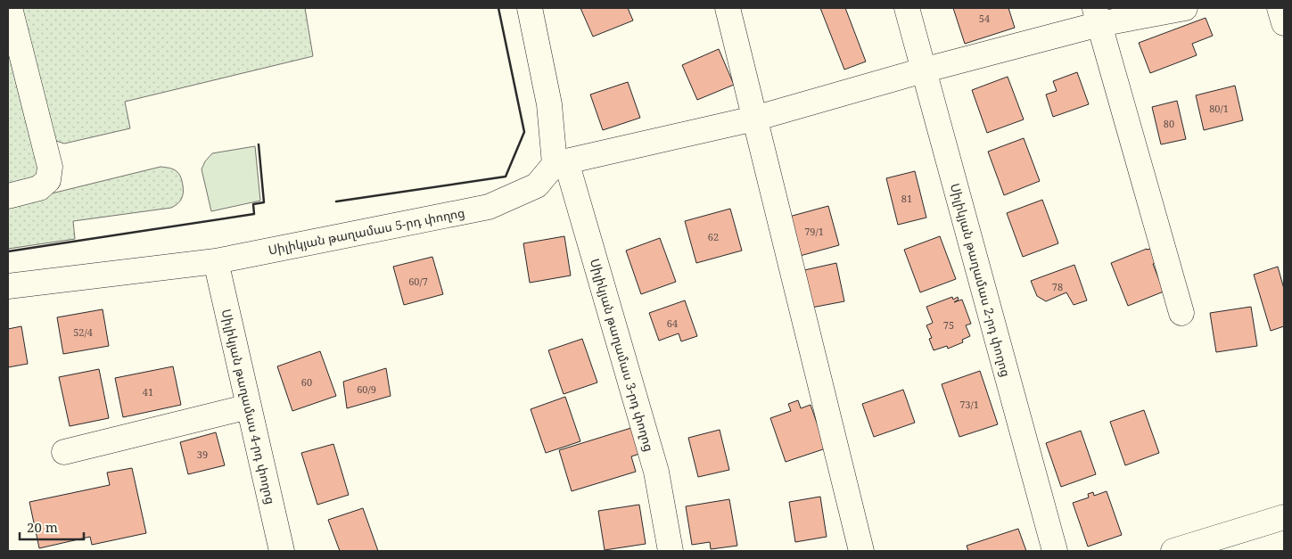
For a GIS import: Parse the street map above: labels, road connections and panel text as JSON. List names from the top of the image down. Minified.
{"streets":{"street":["Սիլիկյան թաղամաս 5-րդ փողոց","Սիլիկյան թաղամաս 2-րդ փողոց","Սիլիկյան թաղամաս 3-րդ փողոց","Սիլիկյան թաղամաս 4-րդ փողոց"]},"crossings":[["Սիլիկյան թաղամաս 5-րդ փողոց","Սիլիկյան թաղամաս 3-րդ փողոց"],["Սիլիկյան թաղամաս 5-րդ փողոց","Սիլիկյան թաղամաս 4-րդ փողոց"]],"house_numbers":["54","80/1","80","81","79/1","62","60/7","78","64","75","52/4","60","60/9","41","73/1","39"],"scale_bar":"20 m"}
